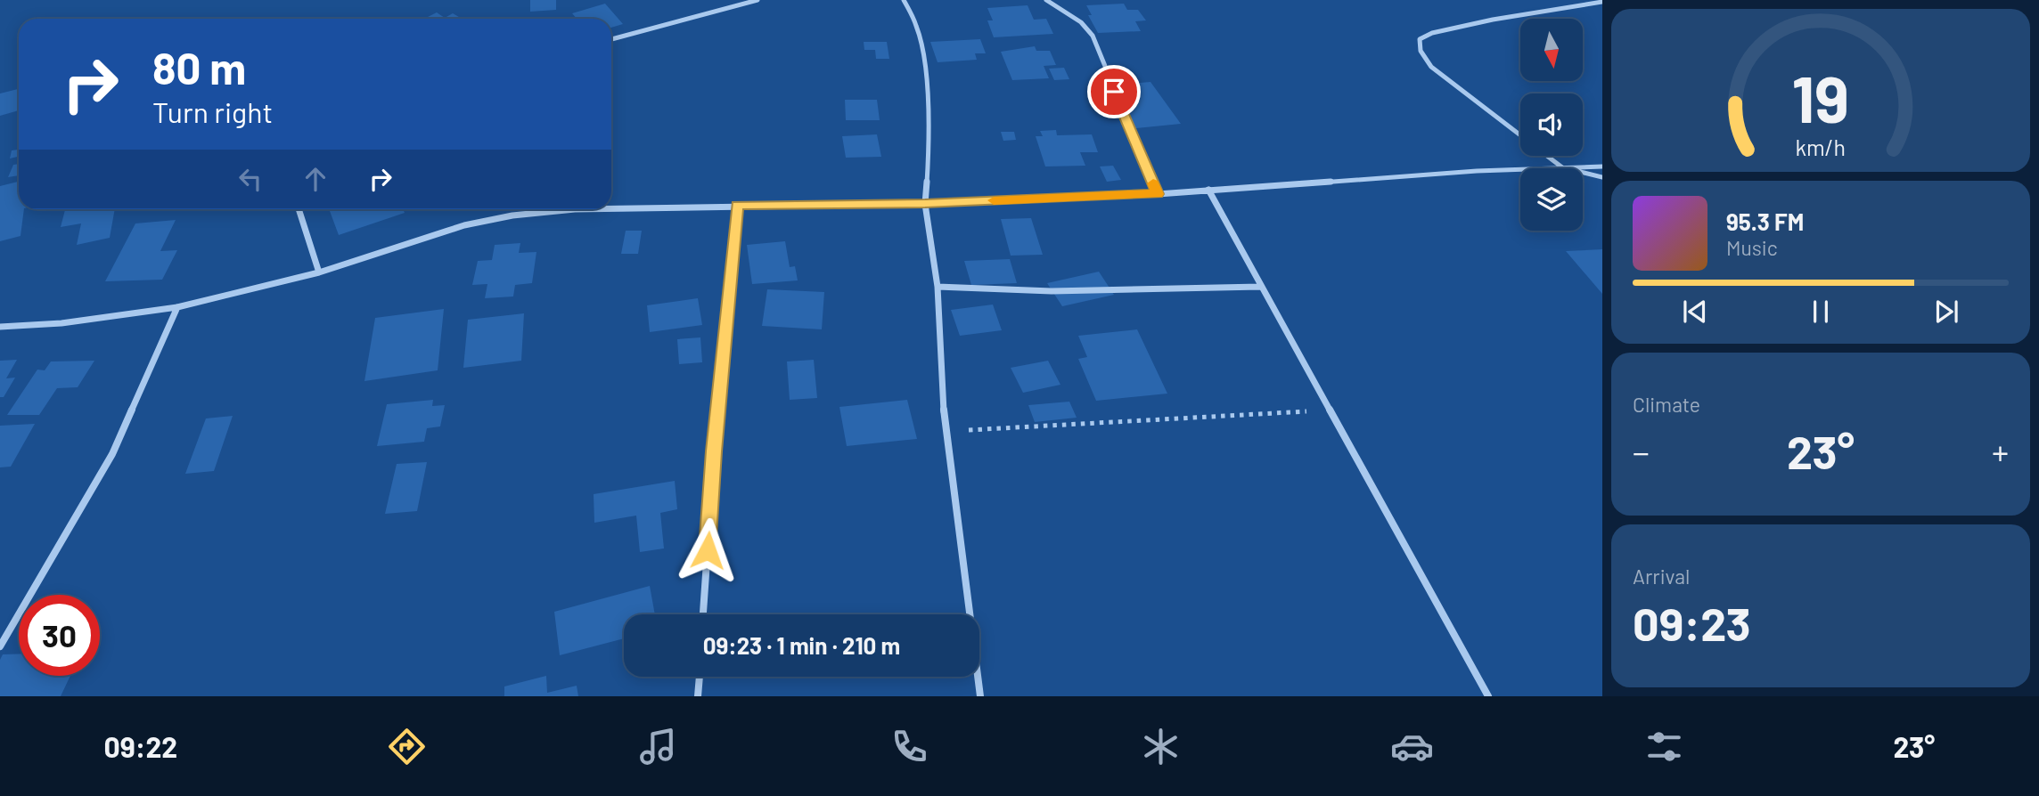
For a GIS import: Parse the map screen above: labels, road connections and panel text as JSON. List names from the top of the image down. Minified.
{"north":"bottom","page":{"turn":["80 m","Turn right"],"song":["95.3 FM","Music"],"tile":["Climate",["Arrival","09:23"]],"heat":["−","23°","+"],"limit":"30","trip":"09:23 · 1 min · 210 m","tabs":["09:22","23°"],"gauge":["19","km/h"]}}
